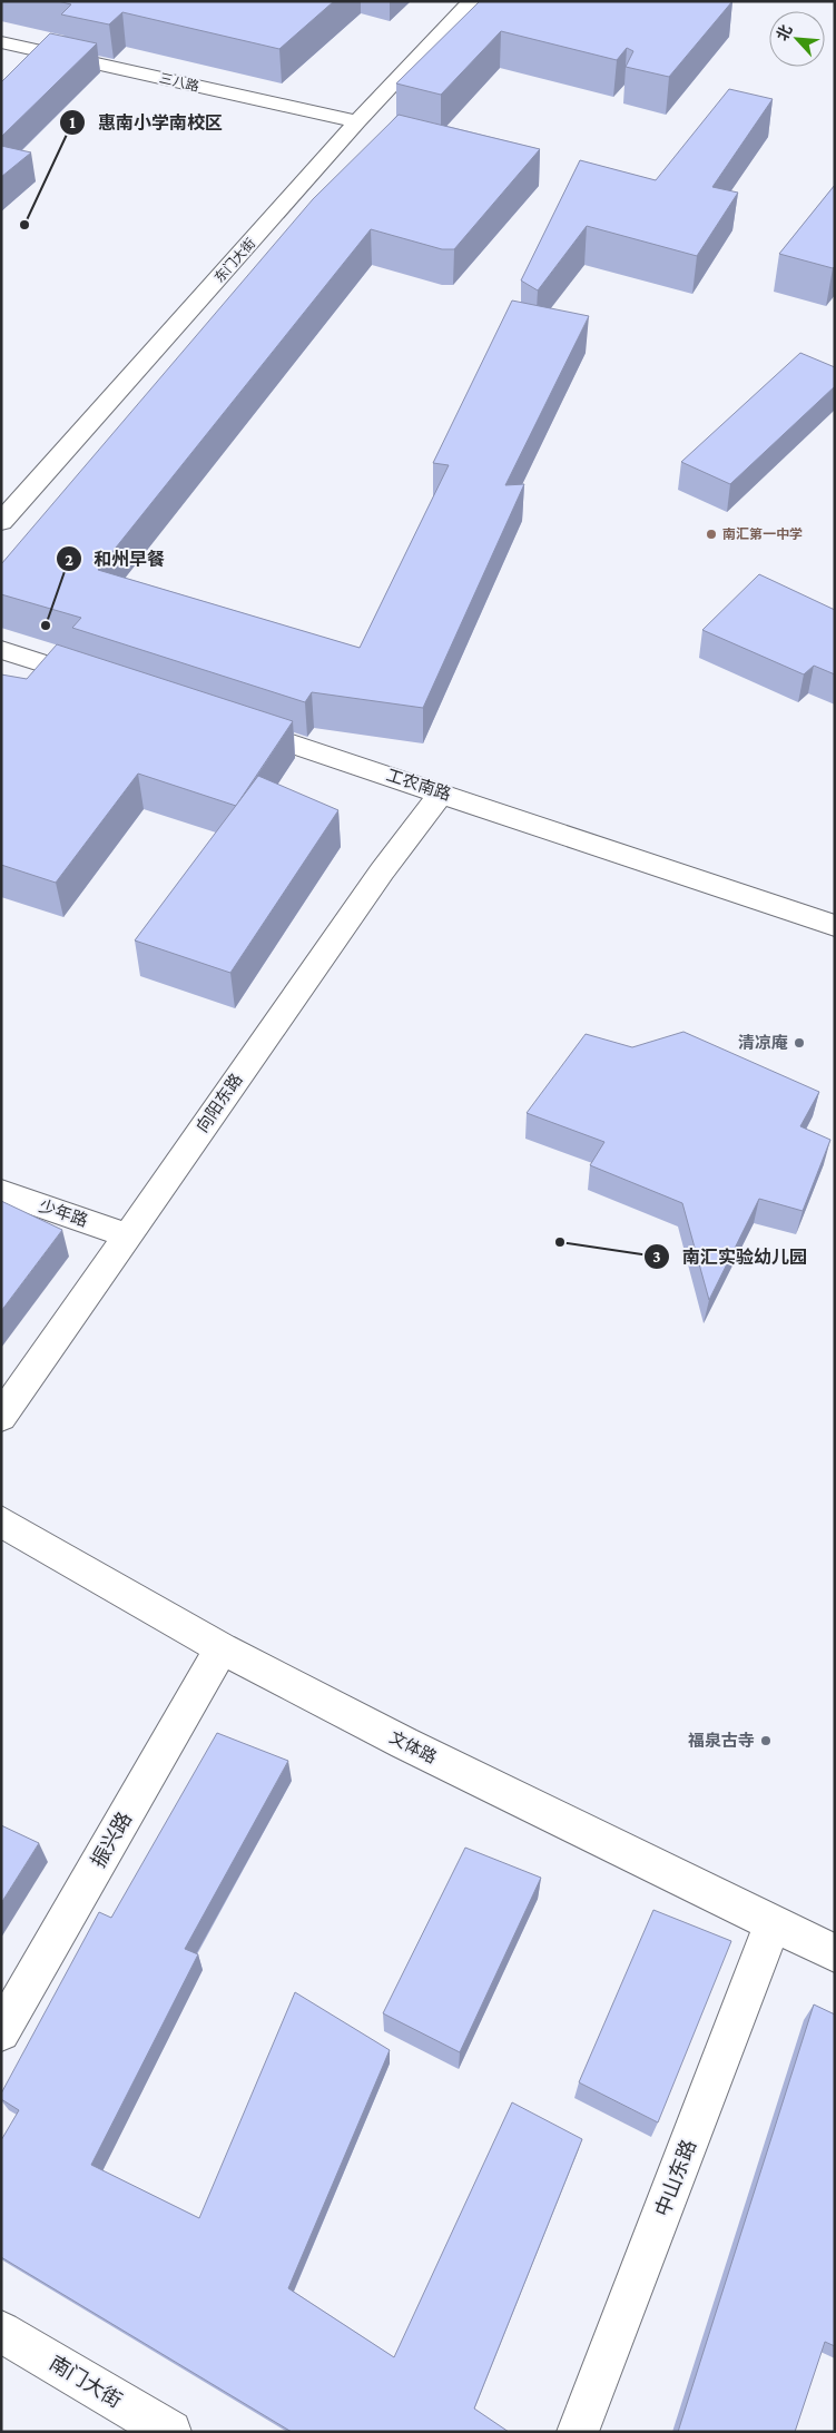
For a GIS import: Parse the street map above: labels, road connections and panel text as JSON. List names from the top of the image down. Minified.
{"streets":{"street":["三八路","东门大街","工农南路","向阳东路","少年路","文体路","振兴路","中山东路","南门大街"]},"crossings":[["三八路","东门大街"],["工农南路","向阳东路"],["向阳东路","少年路"],["文体路","振兴路"],["文体路","中山东路"]],"places":["惠南小学南校区","南汇第一中学","和州早餐","清凉庵","南汇实验幼儿园","福泉古寺"],"north":"top left"}
